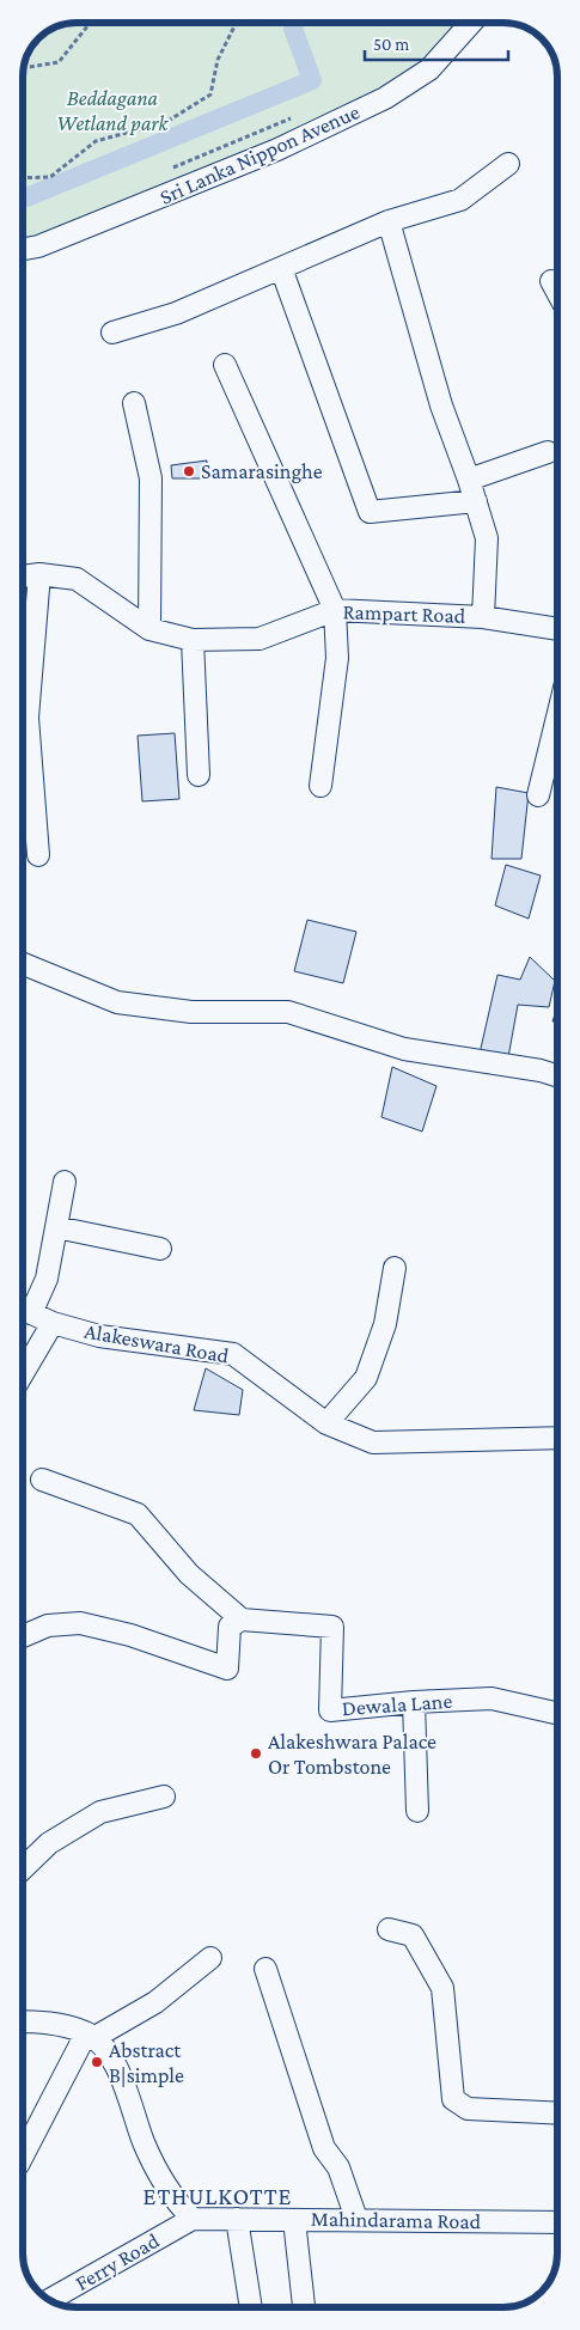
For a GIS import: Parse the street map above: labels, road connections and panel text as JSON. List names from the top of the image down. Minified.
{"streets":{"street":["Sri Lanka Nippon Avenue","Rampart Road","Alakeswara Road","Dewala Lane","Mahindarama Road","Ferry Road"]},"crossings":[["Mahindarama Road","Ferry Road"]],"districts":["ETHULKOTTE"],"parks":["Beddagana Wetland park"],"places":["Samarasinghe","Alakeshwara Palace Or Tombstone","Abstract B|simple"],"scale_bar":"50 m"}
